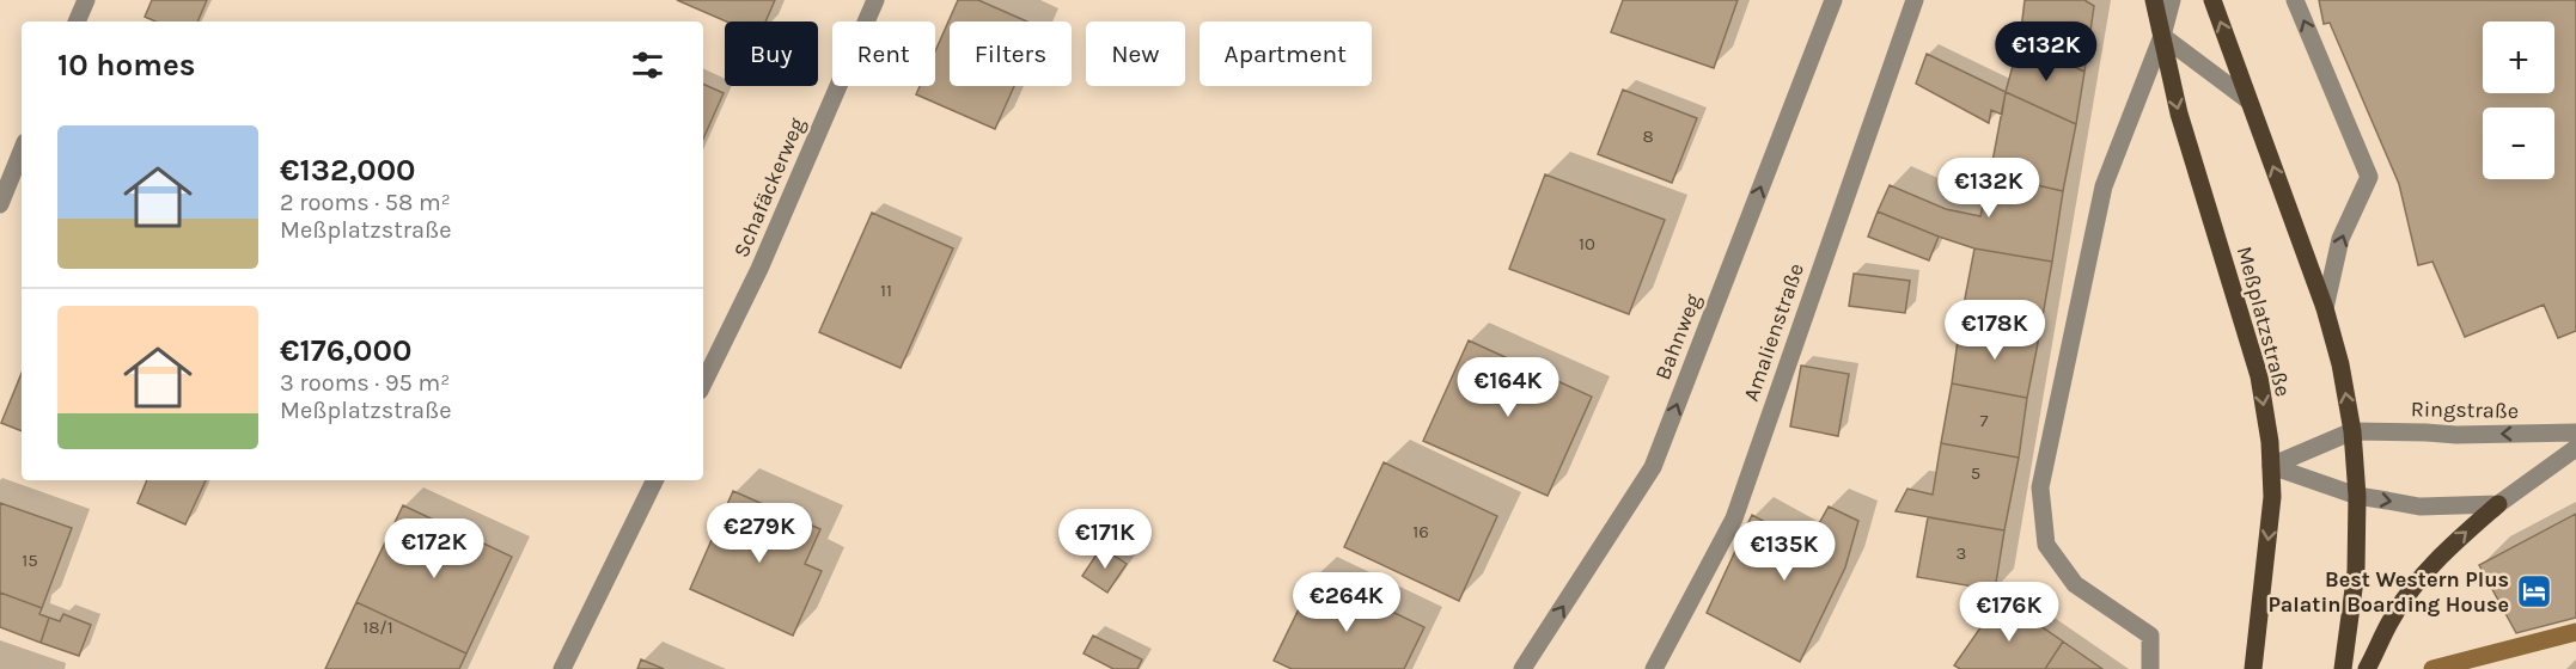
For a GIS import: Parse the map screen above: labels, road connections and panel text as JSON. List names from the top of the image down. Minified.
{"streets":{"main road":["Meßplatzstraße"],"street":["Schafäckerweg","Amalienstraße","Bahnweg","Ringstraße"]},"crossings":[["Meßplatzstraße","Ringstraße"]],"one_way":["Bahnweg"],"places":{"hotel":["Best Western Plus Palatin Boarding House"]},"house_numbers":["8","10","11","7","5","16","3","15","18/1"],"page":{"map_buttons":["+","−"],"price":["€132K","€132K","€178K","€164K","€279K","€171K","€172K","€135K","€264K","€176K"],"chip":["Buy","Rent","Filters","New","Apartment"],"heading":"10 homes","list":[{"name":"€132,000","note":"2 rooms · 58 m² · Meßplatzstraße"},{"name":"€176,000","note":"3 rooms · 95 m² · Meßplatzstraße"}]}}
